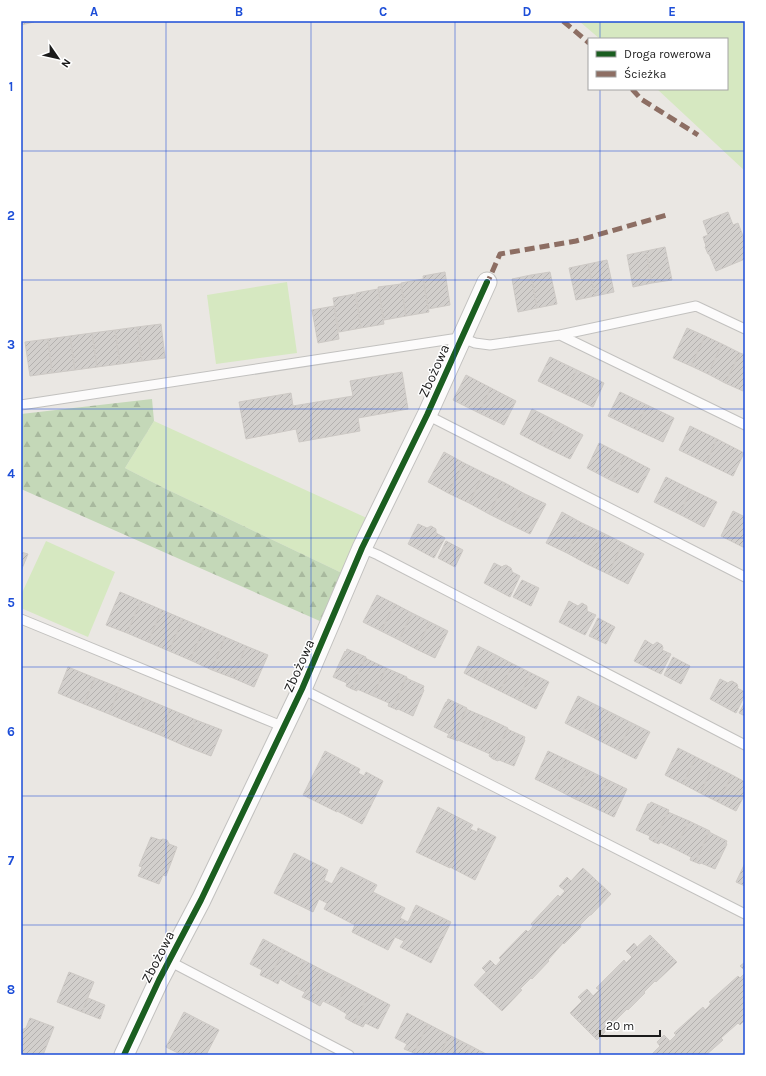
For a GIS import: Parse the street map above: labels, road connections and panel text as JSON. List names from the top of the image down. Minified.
{"streets":{"street":["Zbożowa"]},"legend":["Droga rowerowa","Ścieżka"],"scale_bar":"20 m","north":"bottom right","grid":{"columns":["A","B","C","D","E"],"rows":["1","2","3","4","5","6","7","8"]}}
